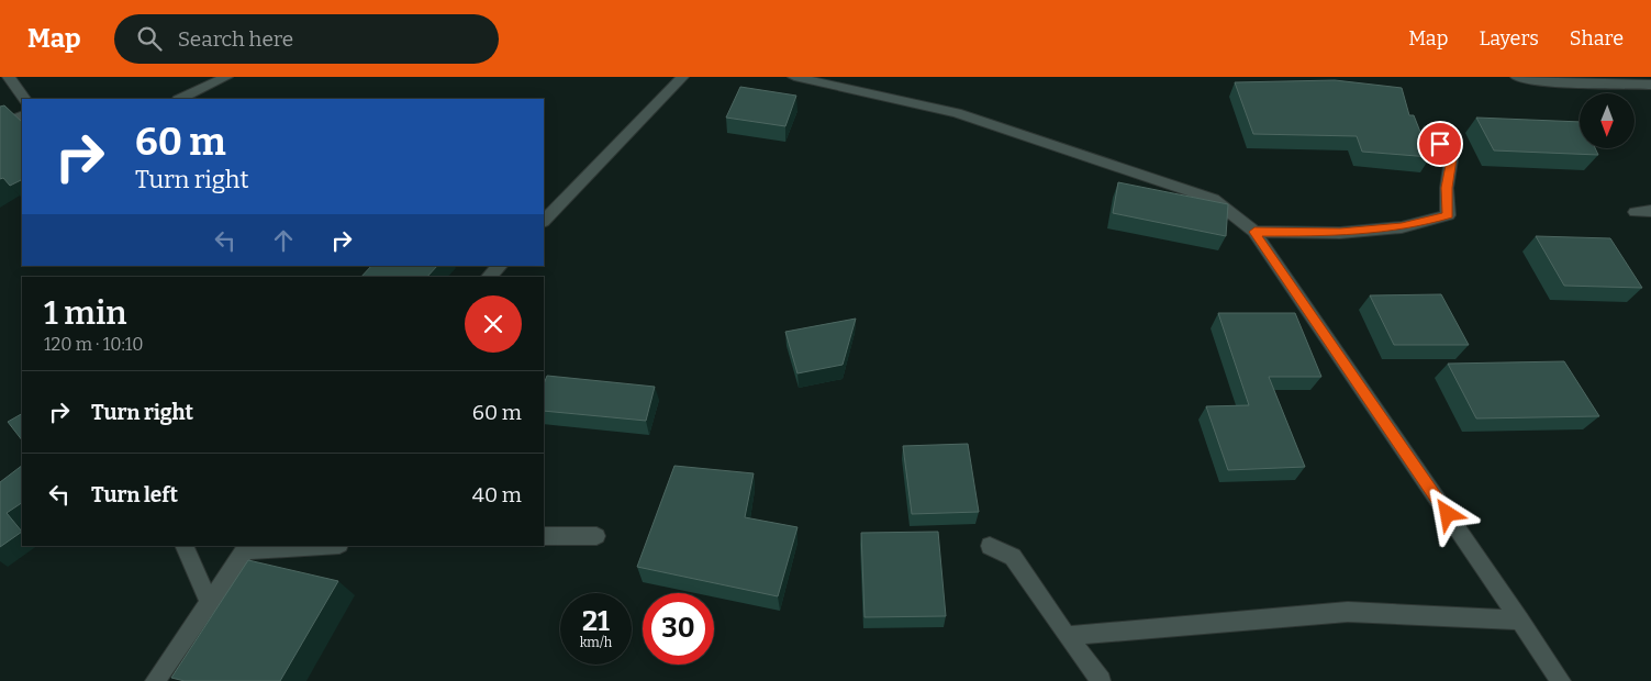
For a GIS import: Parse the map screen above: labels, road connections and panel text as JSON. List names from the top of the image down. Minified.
{"north":"bottom","page":{"header":"Map","search":"Search here","nav":["Map","Layers","Share"],"turn":["60 m","Turn right"],"heading":["1 min","120 m · 10:10"],"list":[{"name":"Turn right","value":"60 m"},{"name":"Turn left","value":"40 m"}],"speed":"21 km/h","limit":"30"}}
